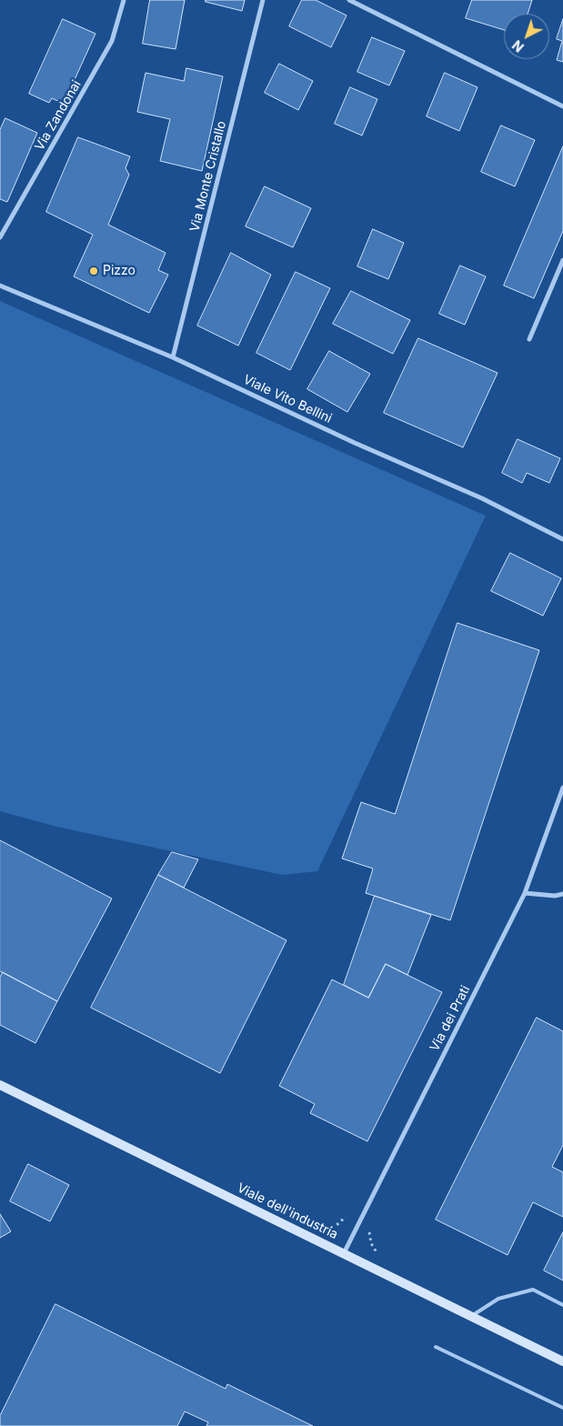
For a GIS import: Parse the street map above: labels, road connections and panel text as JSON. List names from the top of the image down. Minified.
{"streets":{"street":["Via Zandonai","Via Monte Cristallo","Viale Vito Bellini","Via dei Prati","Viale dell'industria"]},"crossings":[["Via Monte Cristallo","Viale Vito Bellini"],["Via dei Prati","Viale dell'industria"]],"places":["Pizzo"],"north":"bottom left"}
